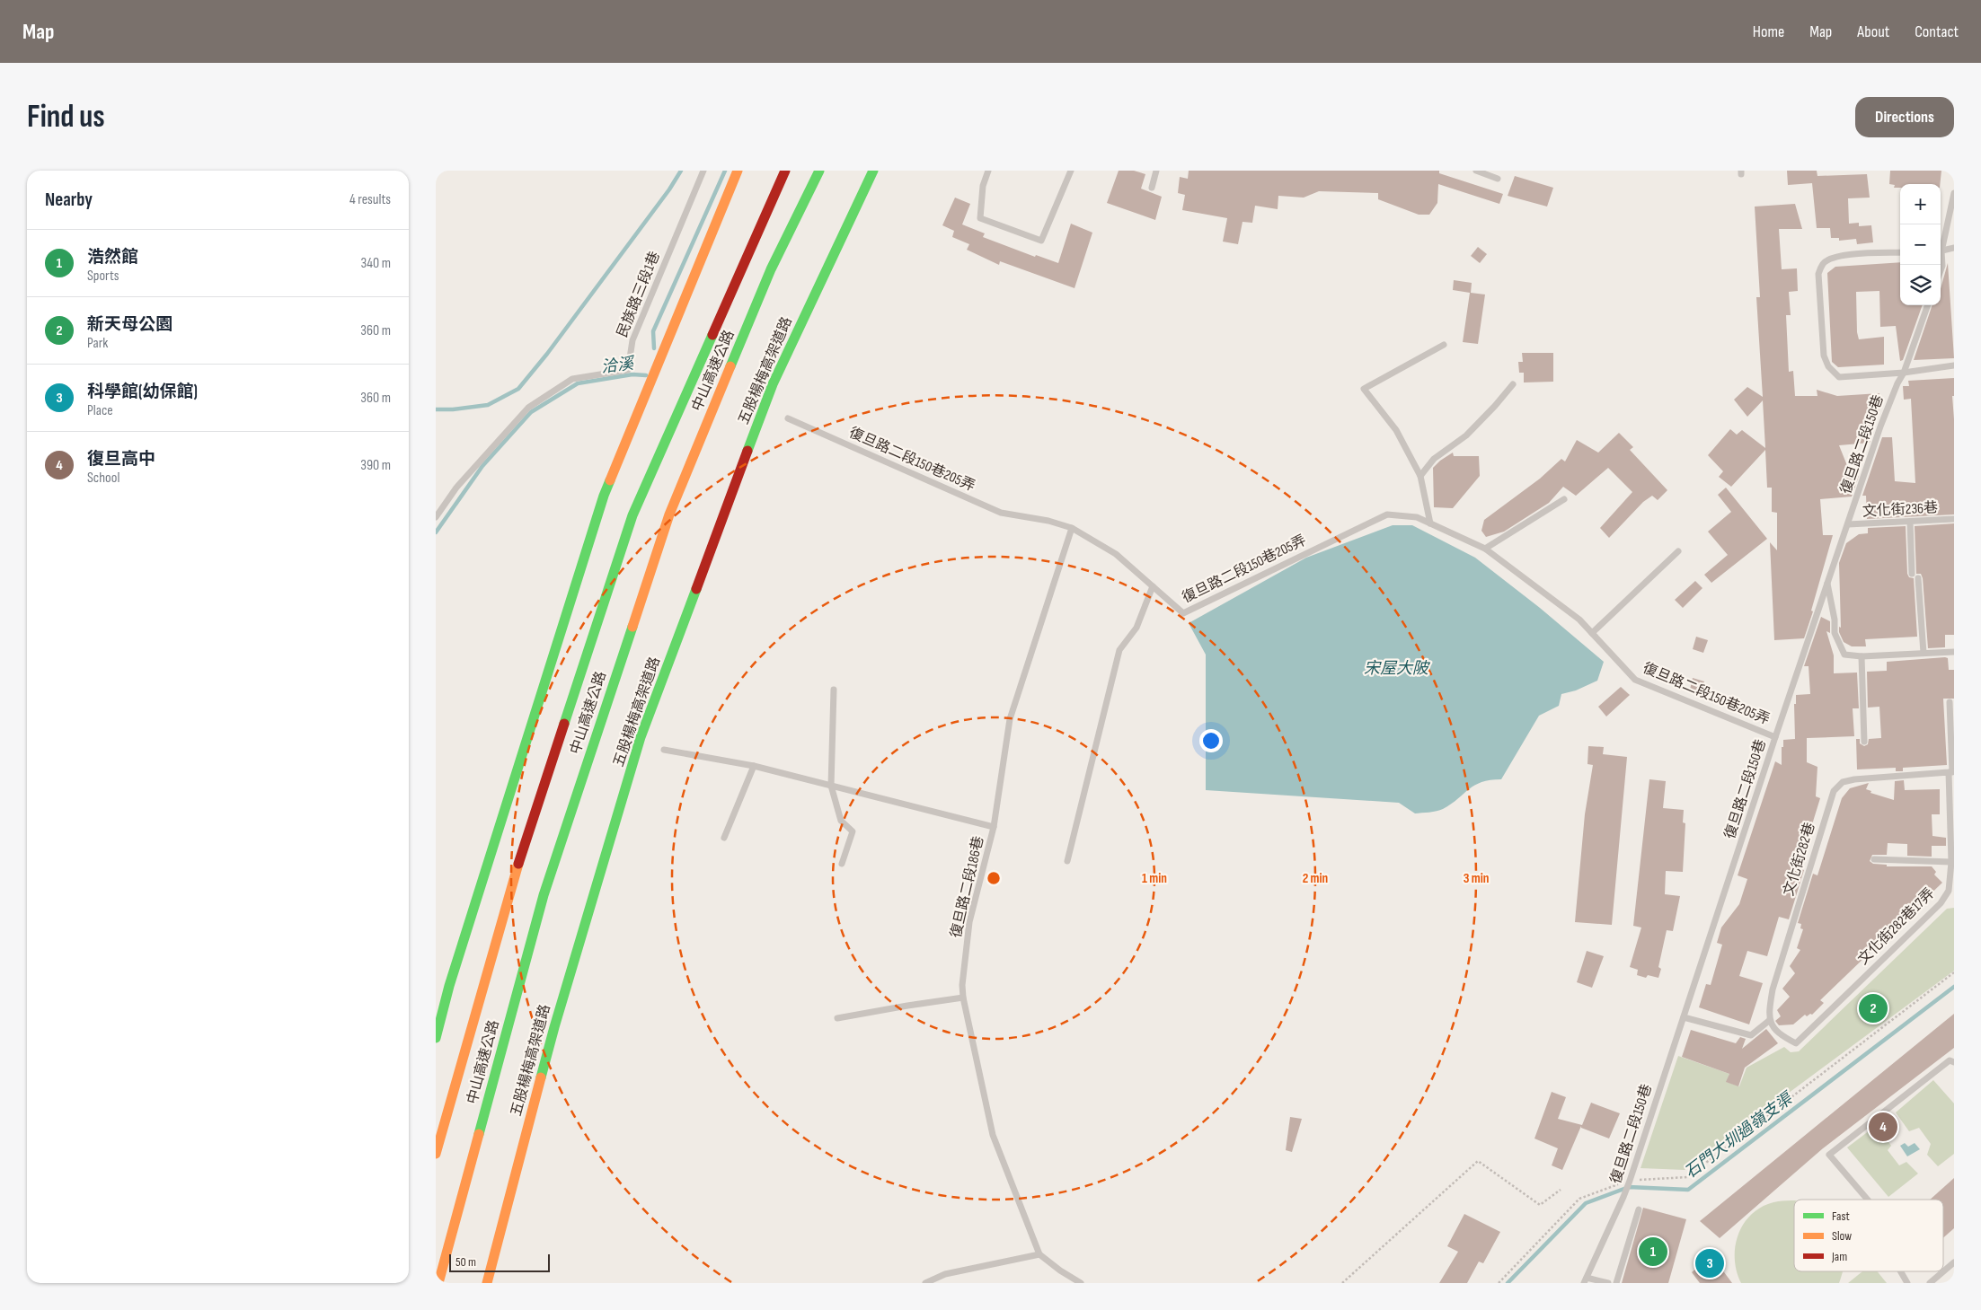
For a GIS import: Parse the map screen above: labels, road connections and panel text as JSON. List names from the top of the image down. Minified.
{"streets":{"highway":["中山高速公路","五股楊梅高架道路"],"lane":["民族路三段1巷","復旦路二段150巷","復旦路二段150巷205弄","文化街236巷","文化街282巷","復旦路二段186巷","文化街282巷17弄"]},"crossings":[["復旦路二段150巷","復旦路二段150巷205弄"],["復旦路二段150巷","文化街236巷"],["復旦路二段150巷205弄","復旦路二段186巷"],["文化街282巷","文化街282巷17弄"]],"water":["洽溪","宋屋大陂","石門大圳過嶺支渠"],"legend":["Fast","Slow","Jam"],"scale_bar":"50 m","page":{"header":"Map","nav":["Home","Map","About","Contact"],"buttons":"Directions","title":"Find us","heading":["Nearby","4 results"],"map_buttons":["+","−"],"list":[{"mark":"1","name":"浩然館","note":"Sports","value":"340 m"},{"mark":"2","name":"新天母公園","note":"Park","value":"360 m"},{"mark":"3","name":"科學館(幼保館)","note":"Place","value":"360 m"},{"mark":"4","name":"復旦高中","note":"School","value":"390 m"}],"pins":["2","4","1","3"],"scale":"50 m"},"rings":["1 min","2 min","3 min"]}
